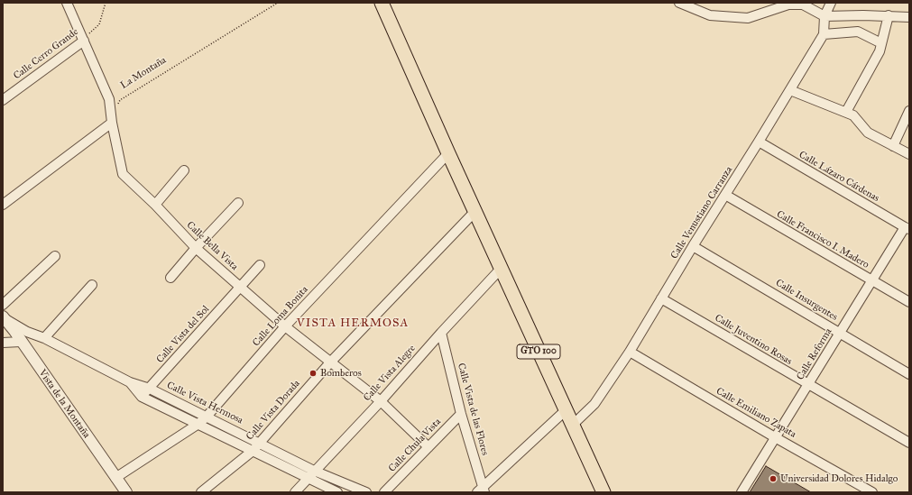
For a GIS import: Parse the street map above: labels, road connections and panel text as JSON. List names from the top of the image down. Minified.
{"streets":{"main road":["GTO 100"],"street":["Calle Cerro Grande","Calle Lázaro Cárdenas","Calle Venustiano Carranza","Calle Francisco I. Madero","Calle Bella Vista","Calle Insurgentes","Calle Loma Bonita","Calle Vista del Sol","Calle Juventino Rosas","Calle Reforma","Calle Vista Alegre","Calle Vista Hermosa","Vista de la Montaña","Calle Vista de las Flores","Calle Vista Dorada","Calle Emiliano Zapata","Calle Chula Vista"],"path":["La Montaña"]},"crossings":[["Calle Cerro Grande","Calle Bella Vista"],["Calle Lázaro Cárdenas","Calle Venustiano Carranza"],["Calle Lázaro Cárdenas","Calle Reforma"],["Calle Venustiano Carranza","Calle Francisco I. Madero"],["Calle Venustiano Carranza","Calle Insurgentes"],["Calle Venustiano Carranza","Calle Juventino Rosas"],["Calle Venustiano Carranza","GTO 100"],["Calle Venustiano Carranza","Calle Emiliano Zapata"],["Calle Francisco I. Madero","Calle Reforma"],["Calle Bella Vista","Calle Loma Bonita"],["Calle Bella Vista","Calle Vista del Sol"],["Calle Bella Vista","Calle Vista Alegre"],["Calle Bella Vista","Calle Vista Dorada"],["Calle Bella Vista","Calle Chula Vista"],["Calle Insurgentes","Calle Reforma"],["Calle Loma Bonita","GTO 100"],["Calle Loma Bonita","Calle Vista Hermosa"],["Calle Loma Bonita","Vista de la Montaña"],["Calle Vista del Sol","Calle Vista Hermosa"],["Calle Juventino Rosas","Calle Reforma"],["GTO 100","Calle Vista Alegre"],["GTO 100","Calle Vista Dorada"],["Calle Reforma","Calle Emiliano Zapata"],["Calle Vista Alegre","Calle Vista Hermosa"],["Calle Vista Alegre","Calle Vista de las Flores"],["Calle Vista Hermosa","Vista de la Montaña"],["Calle Vista Hermosa","Calle Vista Dorada"],["Calle Vista de las Flores","Calle Chula Vista"]],"districts":["VISTA HERMOSA"],"places":["Bomberos","Universidad Dolores Hidalgo"]}
